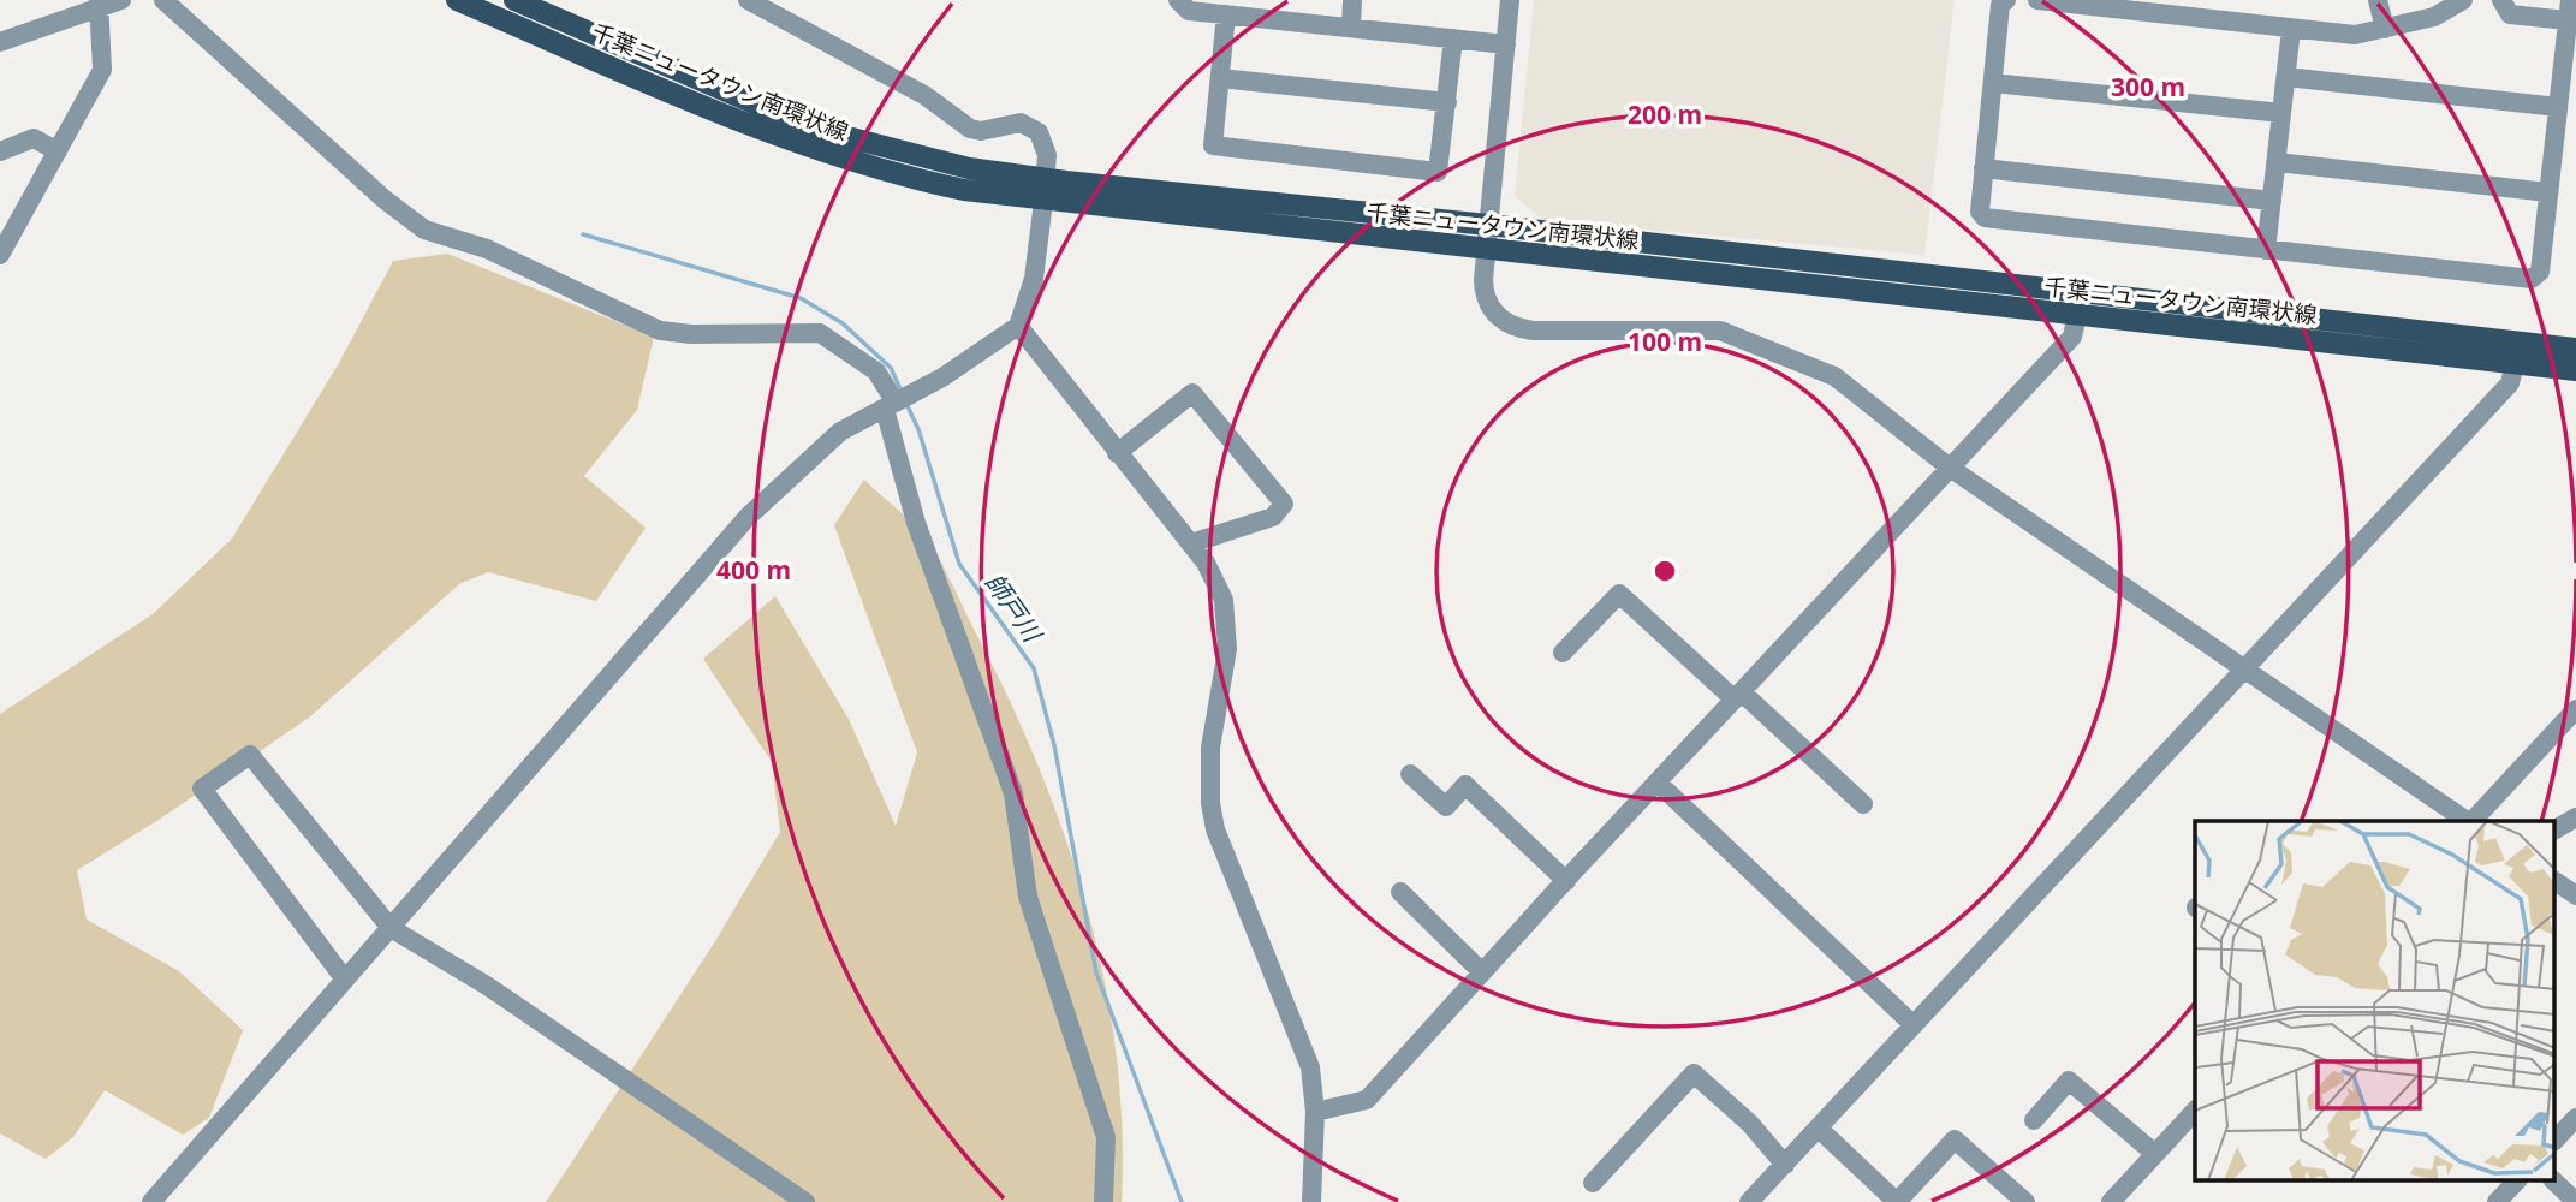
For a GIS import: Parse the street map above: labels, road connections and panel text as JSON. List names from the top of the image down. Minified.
{"streets":{"main road":["千葉ニュータウン南環状線"]},"water":["師戸川"],"rings":["300 m","200 m","100 m","400 m"]}
